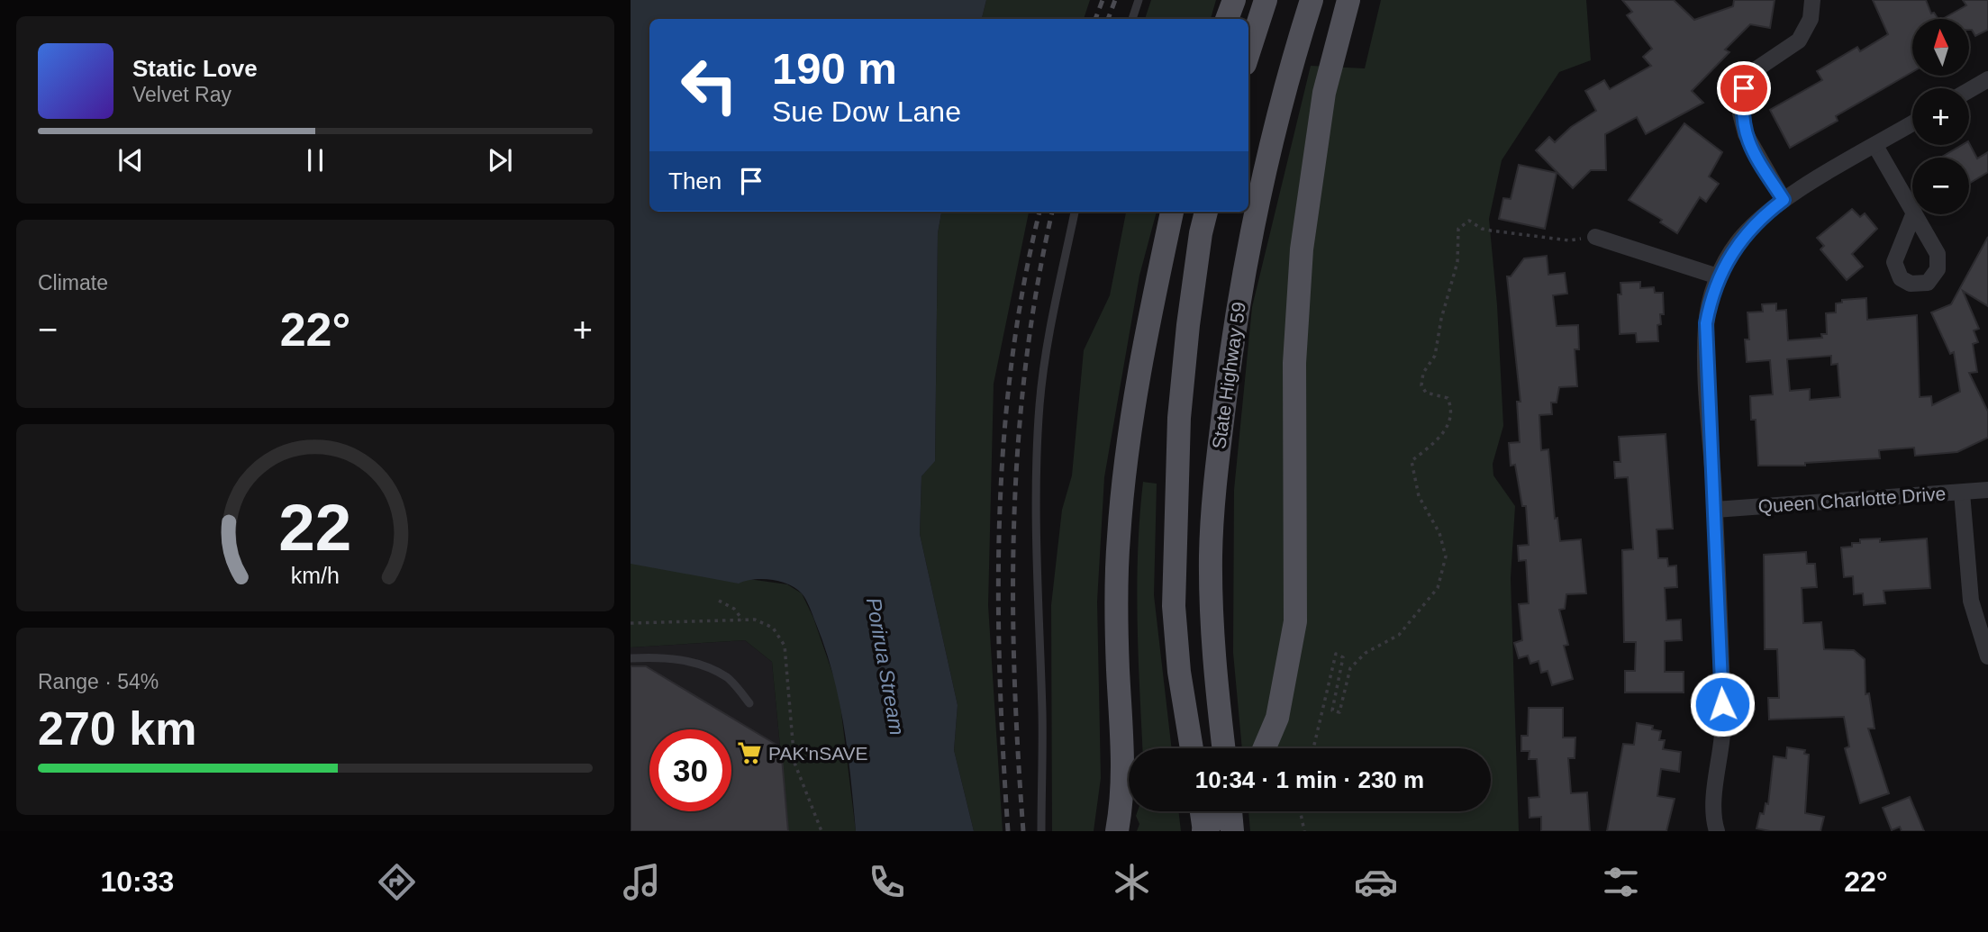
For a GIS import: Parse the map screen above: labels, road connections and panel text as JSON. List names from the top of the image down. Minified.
{"streets":{"main road":["State Highway 59"],"street":["Queen Charlotte Drive"]},"water":["Porirua Stream"],"places":{"supermarket":["PAK'nSAVE"]},"north":"top","page":{"map_buttons":["+","−"],"turn":["190 m","Sue Dow Lane"],"song":["Static Love","Velvet Ray"],"then":"Then","tile":["Climate",["Range · 54%","270 km"]],"heat":["−","22°","+"],"limit":"30","trip":"10:34 · 1 min · 230 m","tabs":["10:33","22°"],"gauge":["22","km/h"]}}
